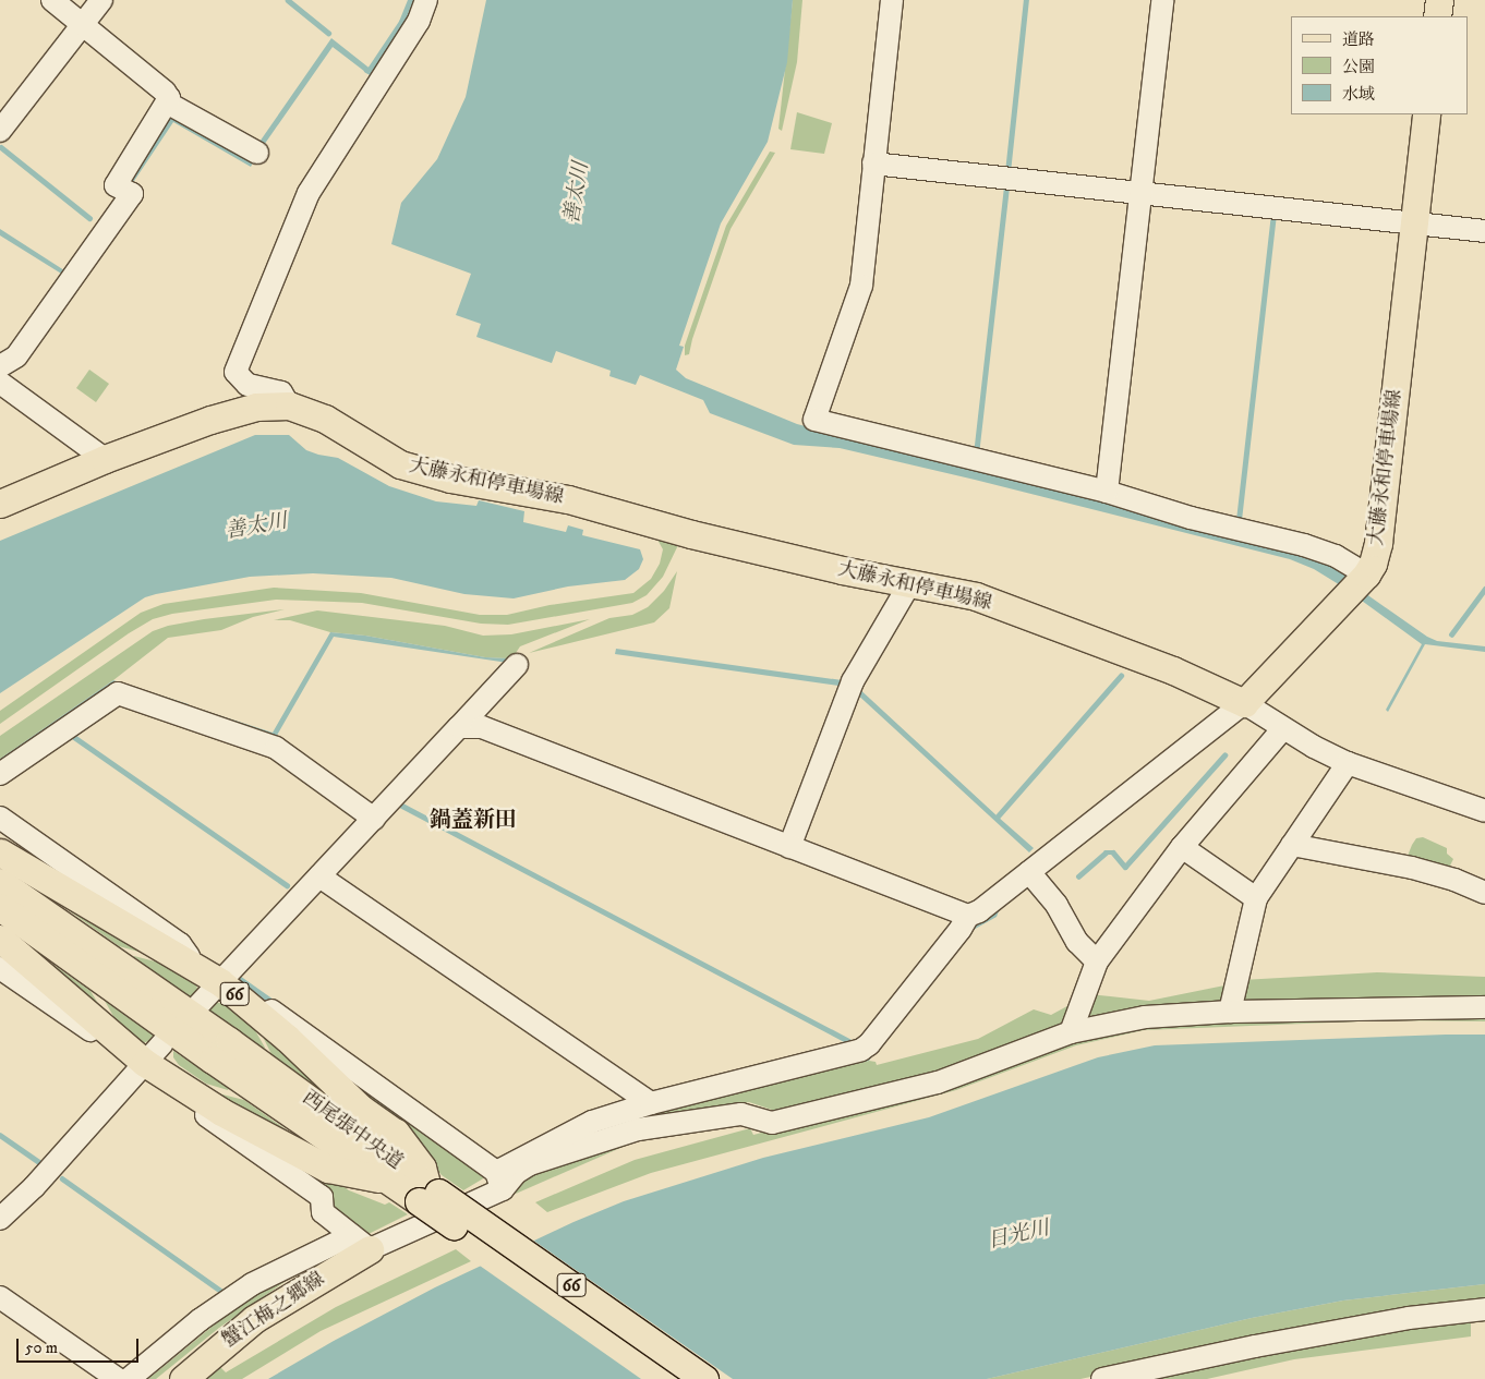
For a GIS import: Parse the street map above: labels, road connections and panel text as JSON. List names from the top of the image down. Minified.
{"streets":{"main road":["大藤永和停車場線","66","西尾張中央道","蟹江梅之郷線"]},"crossings":[["66","西尾張中央道"]],"districts":["鍋蓋新田"],"water":["善太川","日光川"],"legend":["道路","公園","水域"],"scale_bar":"50 m"}
